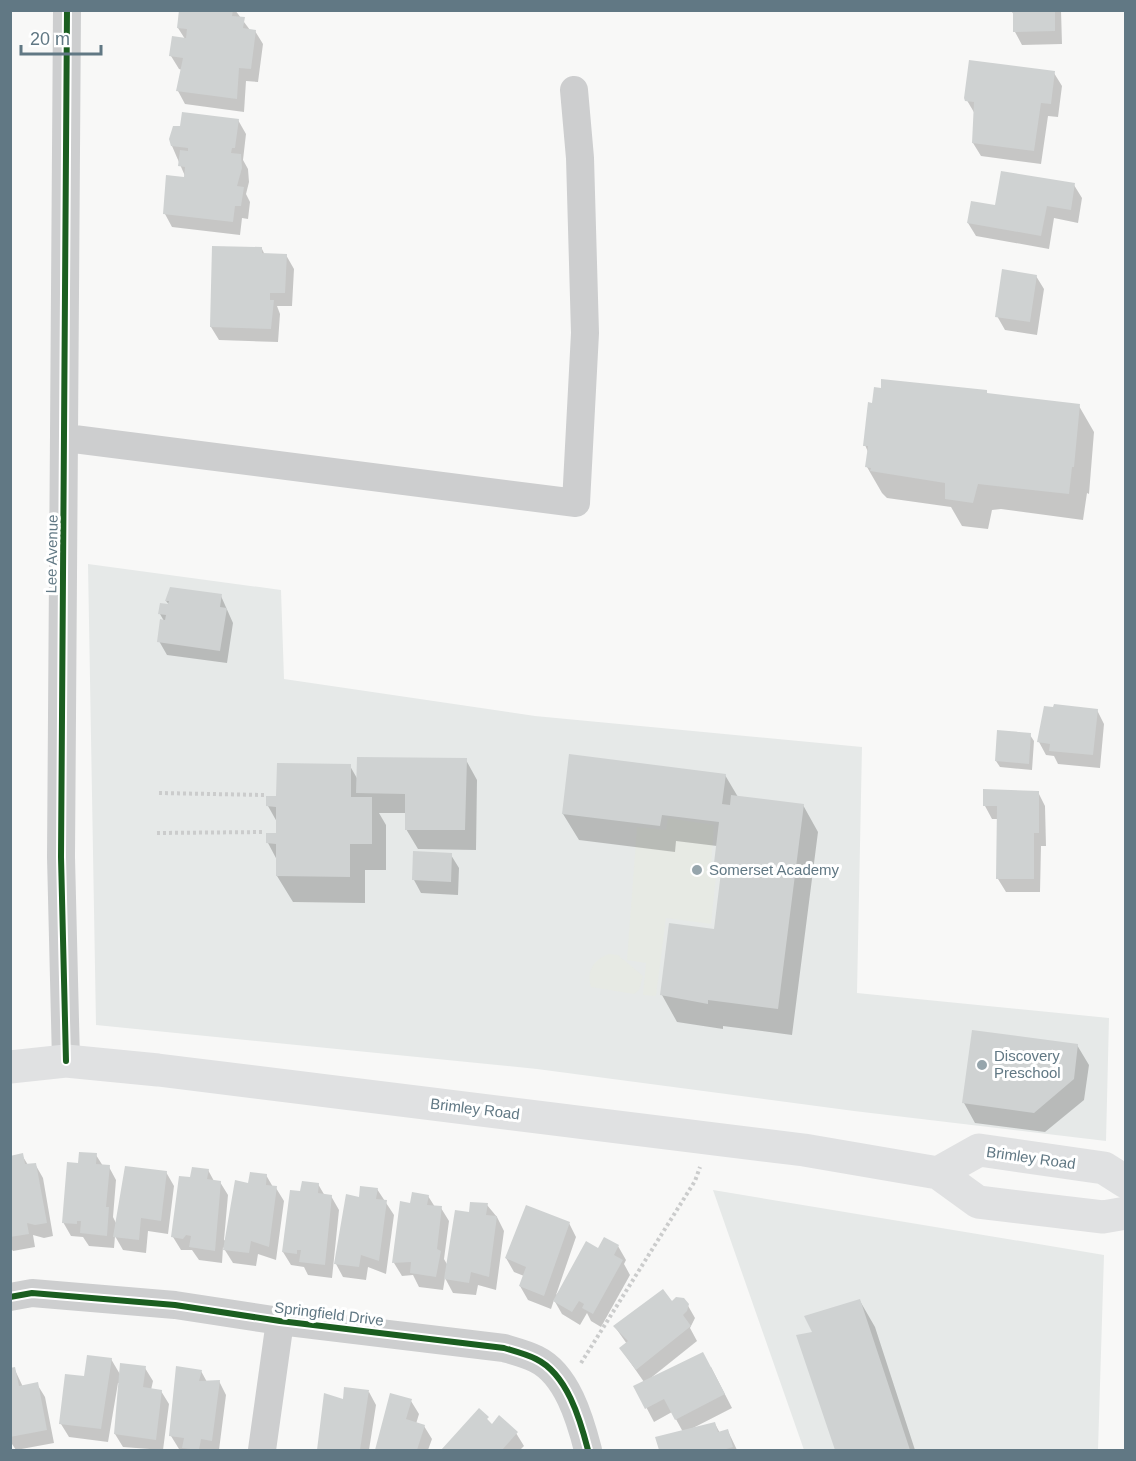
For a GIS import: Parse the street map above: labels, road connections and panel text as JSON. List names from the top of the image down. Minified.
{"streets":{"main road":["Brimley Road"],"street":["Lee Avenue","Springfield Drive"]},"crossings":[["Lee Avenue","Brimley Road"]],"places":["Somerset Academy","Discovery Preschool"],"scale_bar":"20 m"}
